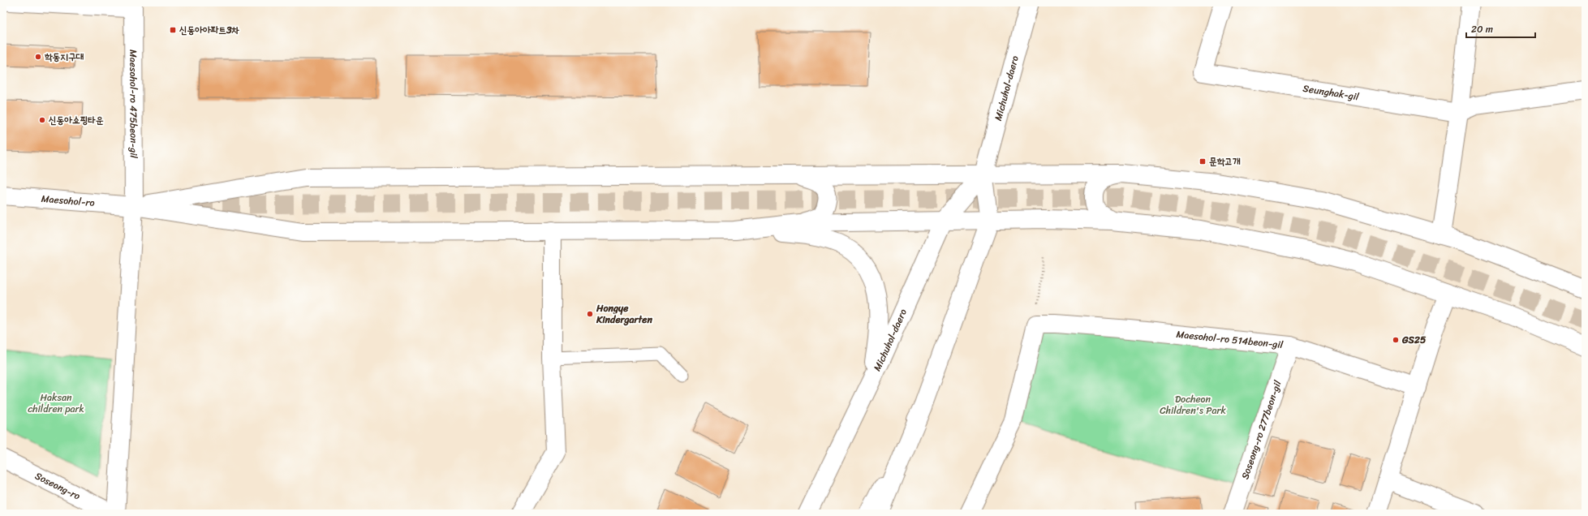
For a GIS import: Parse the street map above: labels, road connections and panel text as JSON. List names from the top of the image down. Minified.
{"streets":{"main road":["Michuhol-daero","Seunghak-gil","Maesohol-ro 475beon-gil","Maesohol-ro","Maesohol-ro 514beon-gil","Soseong-ro 277beon-gil","Soseong-ro"]},"crossings":[["Maesohol-ro 475beon-gil","Maesohol-ro"],["Maesohol-ro 514beon-gil","Soseong-ro 277beon-gil"]],"parks":["Haksan children park","Docheon Children's Park"],"places":{"transit":["신동아아파트3차","문학고개"],"other":["학동지구대","신동아쇼핑타운","Hongye Kindergarten","GS25"]},"scale_bar":"20 m"}
